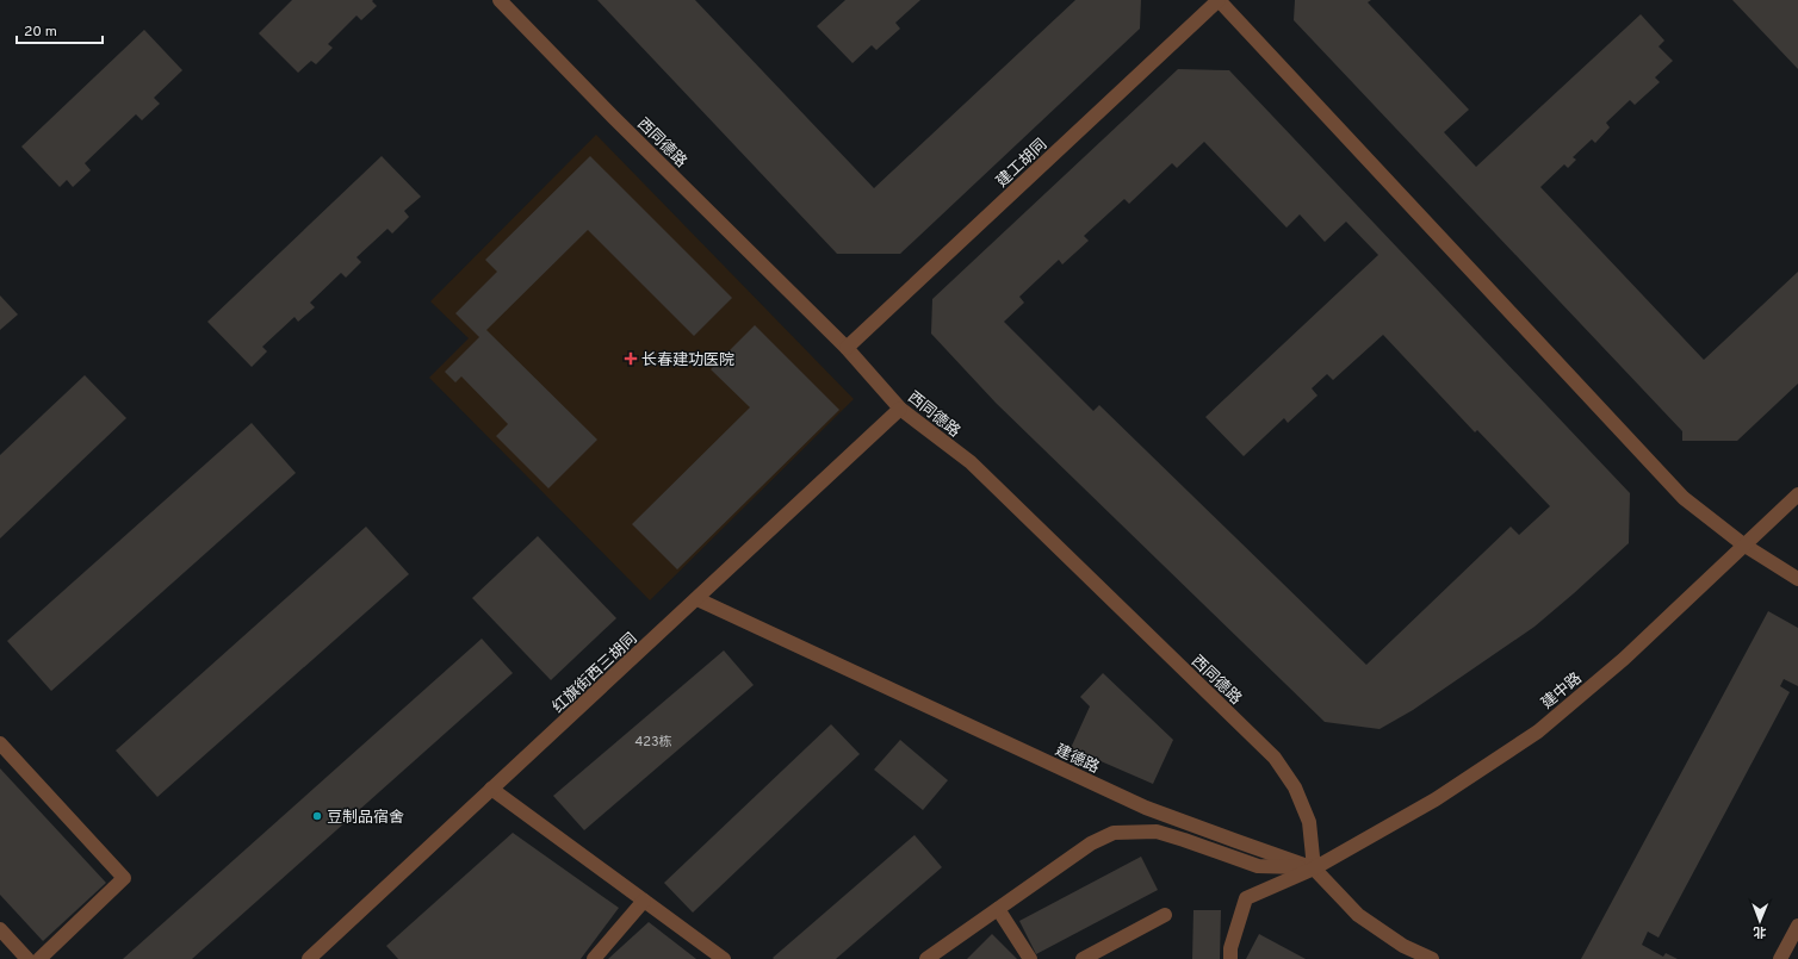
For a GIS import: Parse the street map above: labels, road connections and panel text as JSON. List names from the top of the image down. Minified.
{"streets":{"street":["西同德路","建工胡同","红旗街西三胡同","建中路","建德路"]},"crossings":[["西同德路","建工胡同"],["西同德路","红旗街西三胡同"],["西同德路","建中路"],["西同德路","建德路"],["红旗街西三胡同","建德路"],["建中路","建德路"]],"places":{"health":["长春建功医院"],"other":["豆制品宿舍"]},"house_numbers":["423栋"],"scale_bar":"20 m","north":"bottom"}
